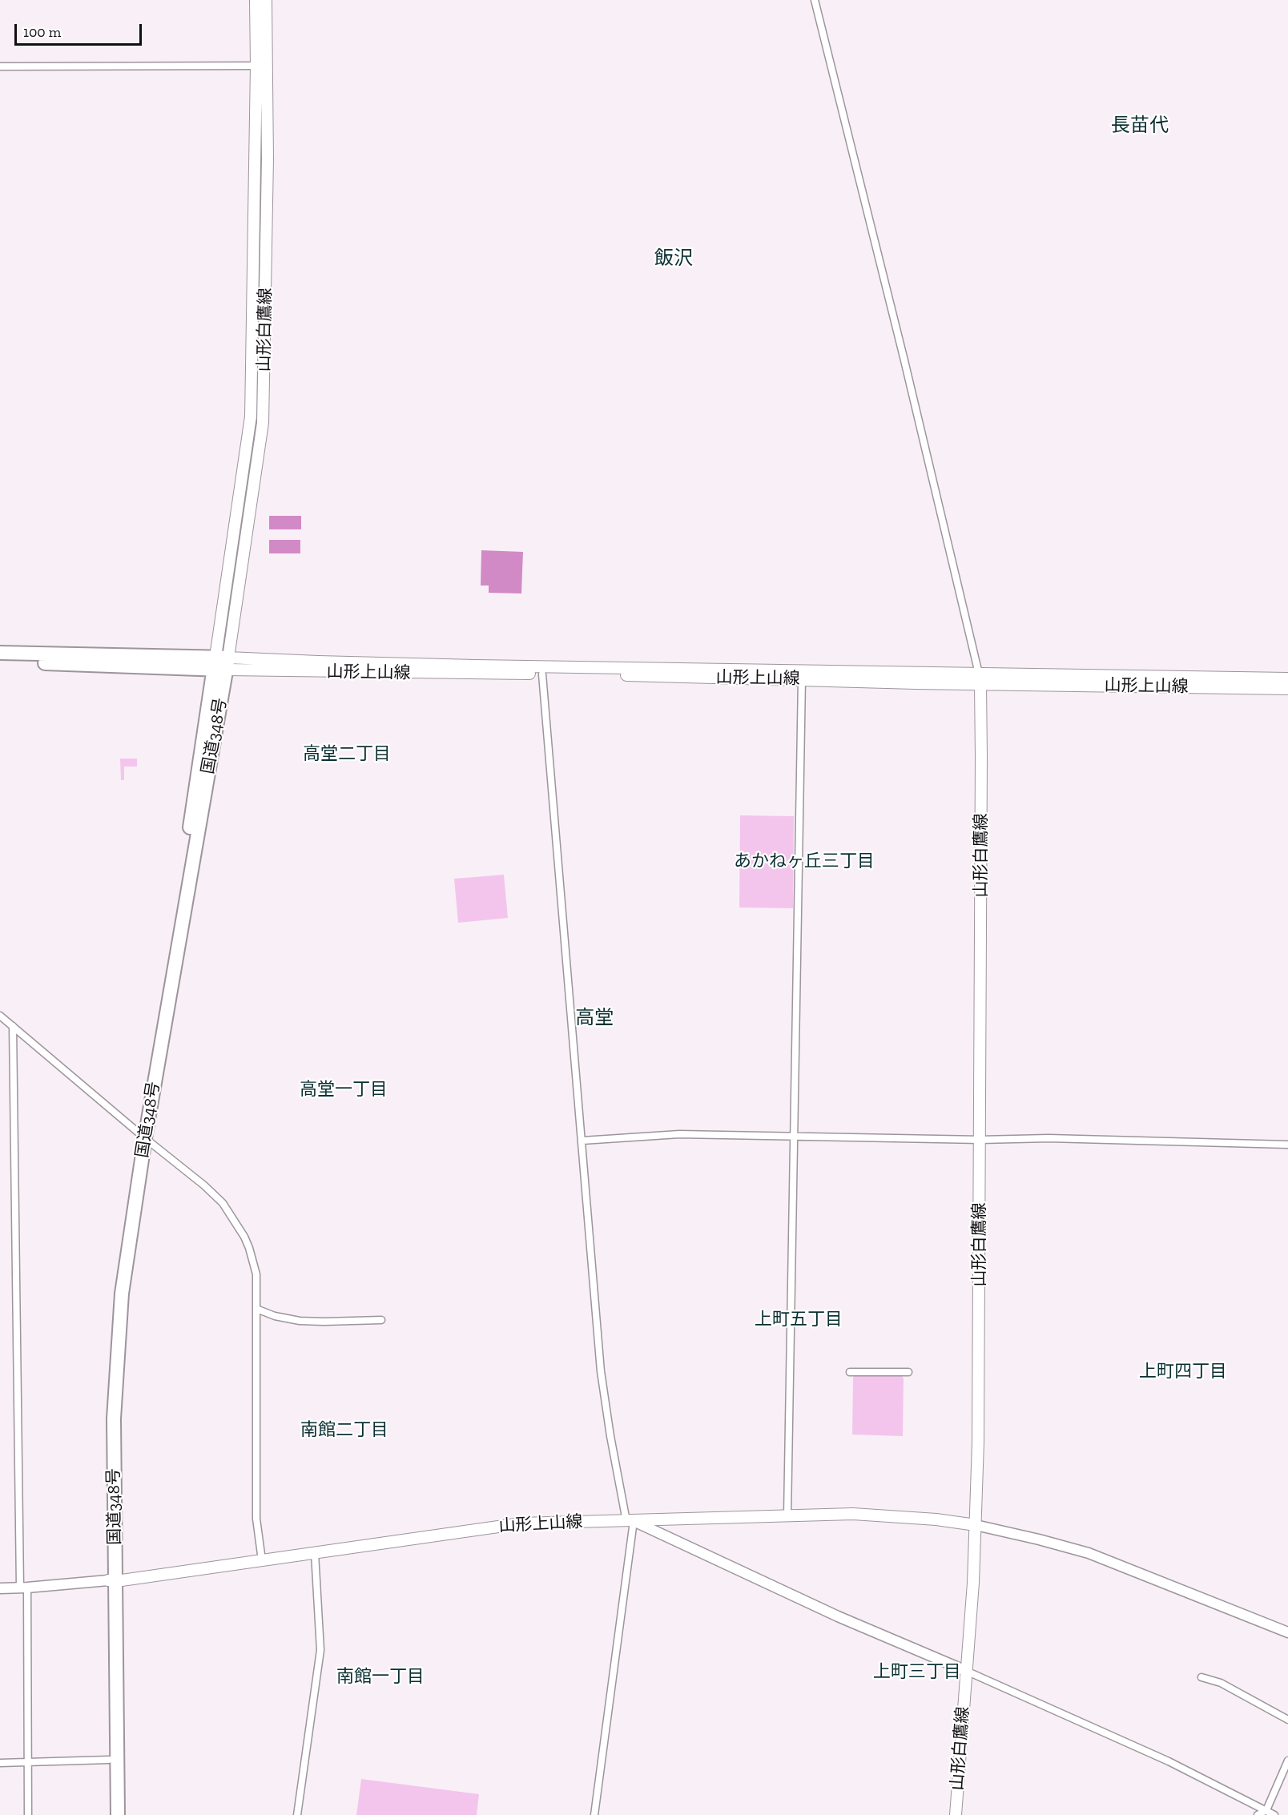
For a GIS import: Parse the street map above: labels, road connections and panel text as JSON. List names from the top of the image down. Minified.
{"streets":{"highway":["国道348号"],"main road":["山形白鷹線","山形上山線"]},"crossings":[["山形白鷹線","山形上山線"],["山形白鷹線","国道348号"],["山形上山線","国道348号"]],"districts":["長苗代","飯沢","高堂二丁目","あかねヶ丘三丁目","高堂","高堂一丁目","上町五丁目","上町四丁目","南館二丁目","上町三丁目","南館一丁目"],"scale_bar":"100 m"}
